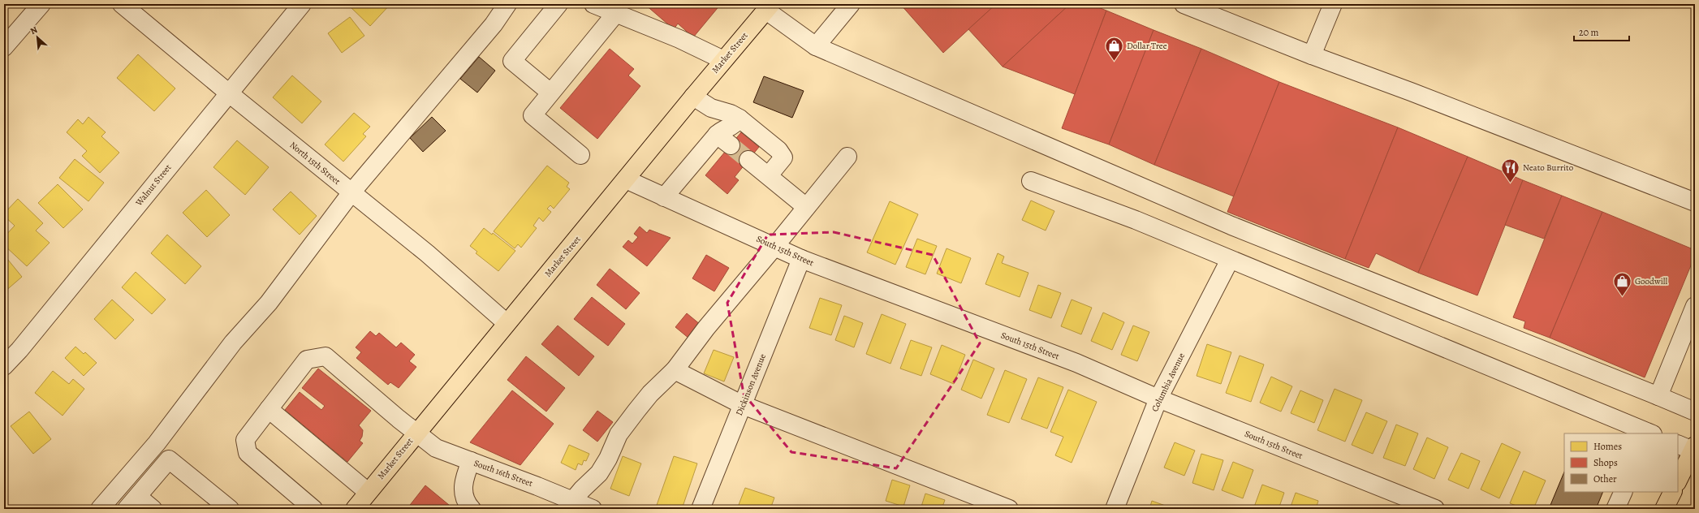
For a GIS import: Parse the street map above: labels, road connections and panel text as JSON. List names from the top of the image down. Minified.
{"streets":{"main road":["Market Street"],"street":["North 15th Street","Walnut Street","South 15th Street","Columbia Avenue","Dickinson Avenue","South 16th Street"]},"crossings":[["Market Street","North 15th Street"],["Market Street","South 15th Street"],["Market Street","South 16th Street"],["North 15th Street","Walnut Street"],["South 15th Street","Columbia Avenue"],["South 15th Street","Dickinson Avenue"]],"places":{"shop":["Dollar Tree","Goodwill"],"restaurant":["Neato Burrito"]},"legend":["Homes","Shops","Other"],"scale_bar":"20 m","north":"top left"}
